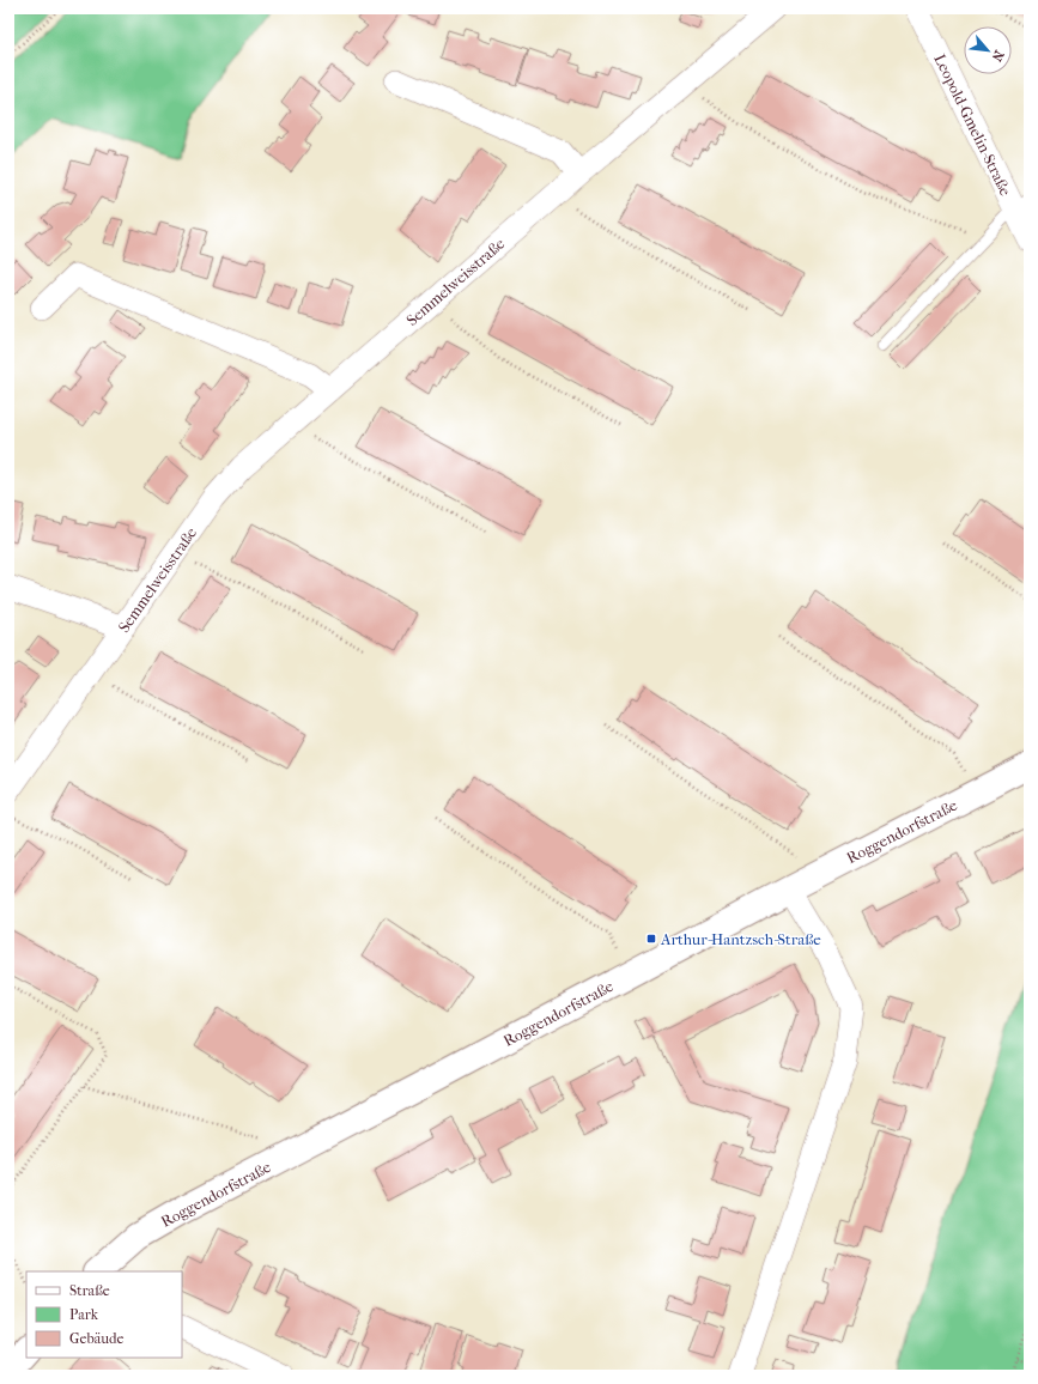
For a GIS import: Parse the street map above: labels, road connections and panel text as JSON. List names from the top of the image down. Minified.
{"streets":{"street":["Leopold-Gmelin-Straße","Semmelweisstraße","Roggendorfstraße"]},"places":{"transit":["Arthur-Hantzsch-Straße"]},"legend":["Straße","Park","Gebäude"],"north":"bottom right"}
